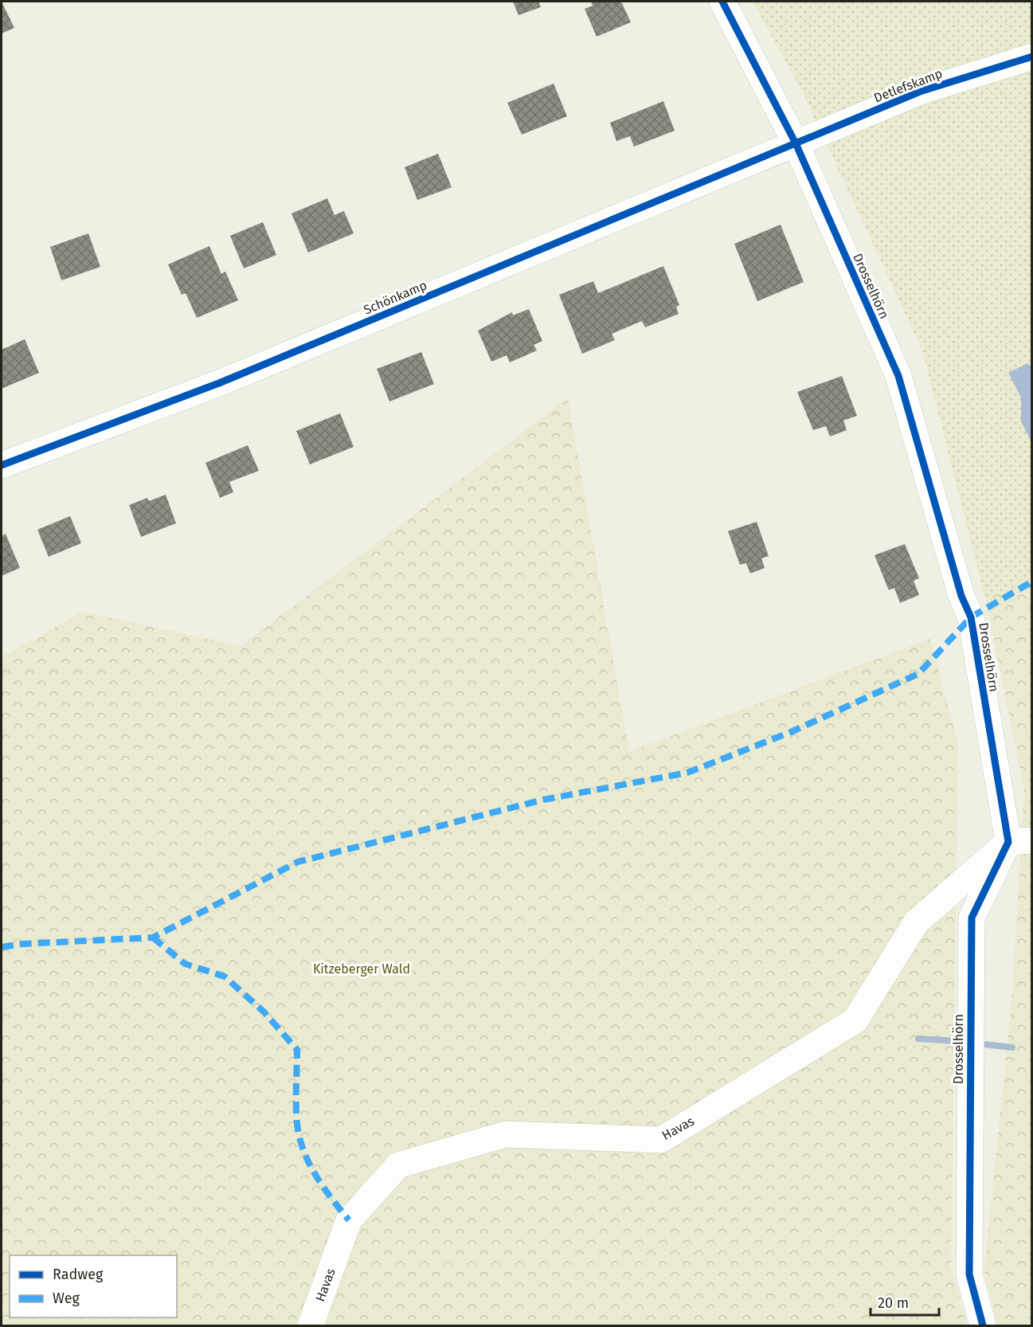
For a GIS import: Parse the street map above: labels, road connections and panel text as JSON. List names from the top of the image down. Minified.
{"streets":{"street":["Detlefskamp","Drosselhörn","Schönkamp","Havas"]},"crossings":[["Detlefskamp","Drosselhörn"],["Detlefskamp","Schönkamp"],["Drosselhörn","Schönkamp"],["Drosselhörn","Havas"]],"parks":["Kitzeberger Wald"],"legend":["Radweg","Weg"],"scale_bar":"20 m"}
